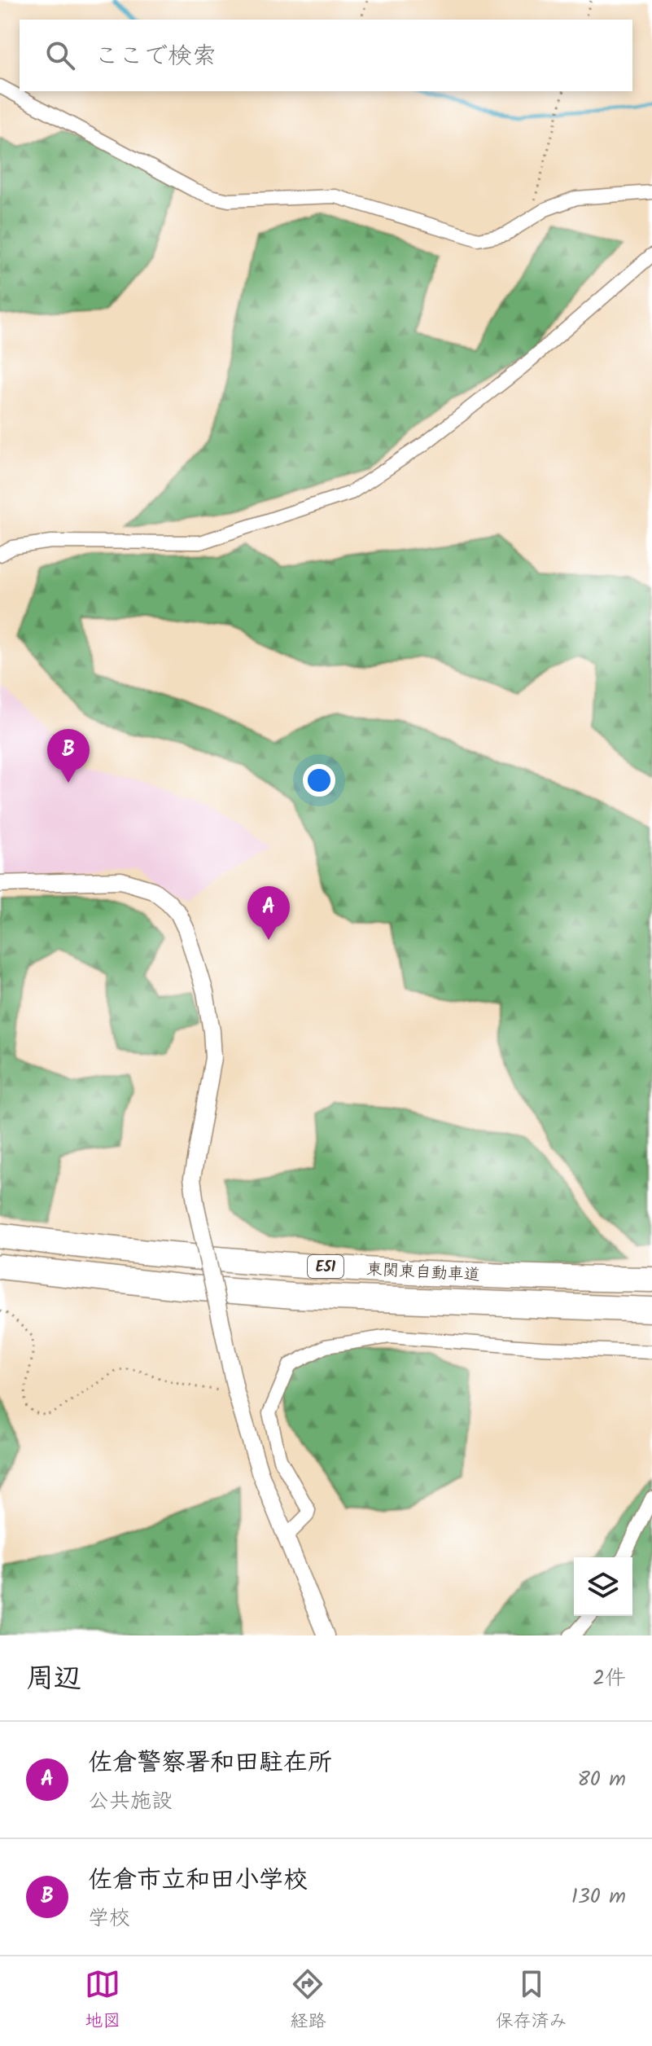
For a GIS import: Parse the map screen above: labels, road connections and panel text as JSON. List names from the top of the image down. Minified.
{"streets":{"highway":["E51","東関東自動車道"]},"page":{"search":"ここで検索","pins":["B","A"],"heading":["周辺","2件"],"list":[{"mark":"A","name":"佐倉警察署和田駐在所","note":"公共施設","value":"80 m"},{"mark":"B","name":"佐倉市立和田小学校","note":"学校","value":"130 m"}],"nav":["地図","経路","保存済み"]}}
